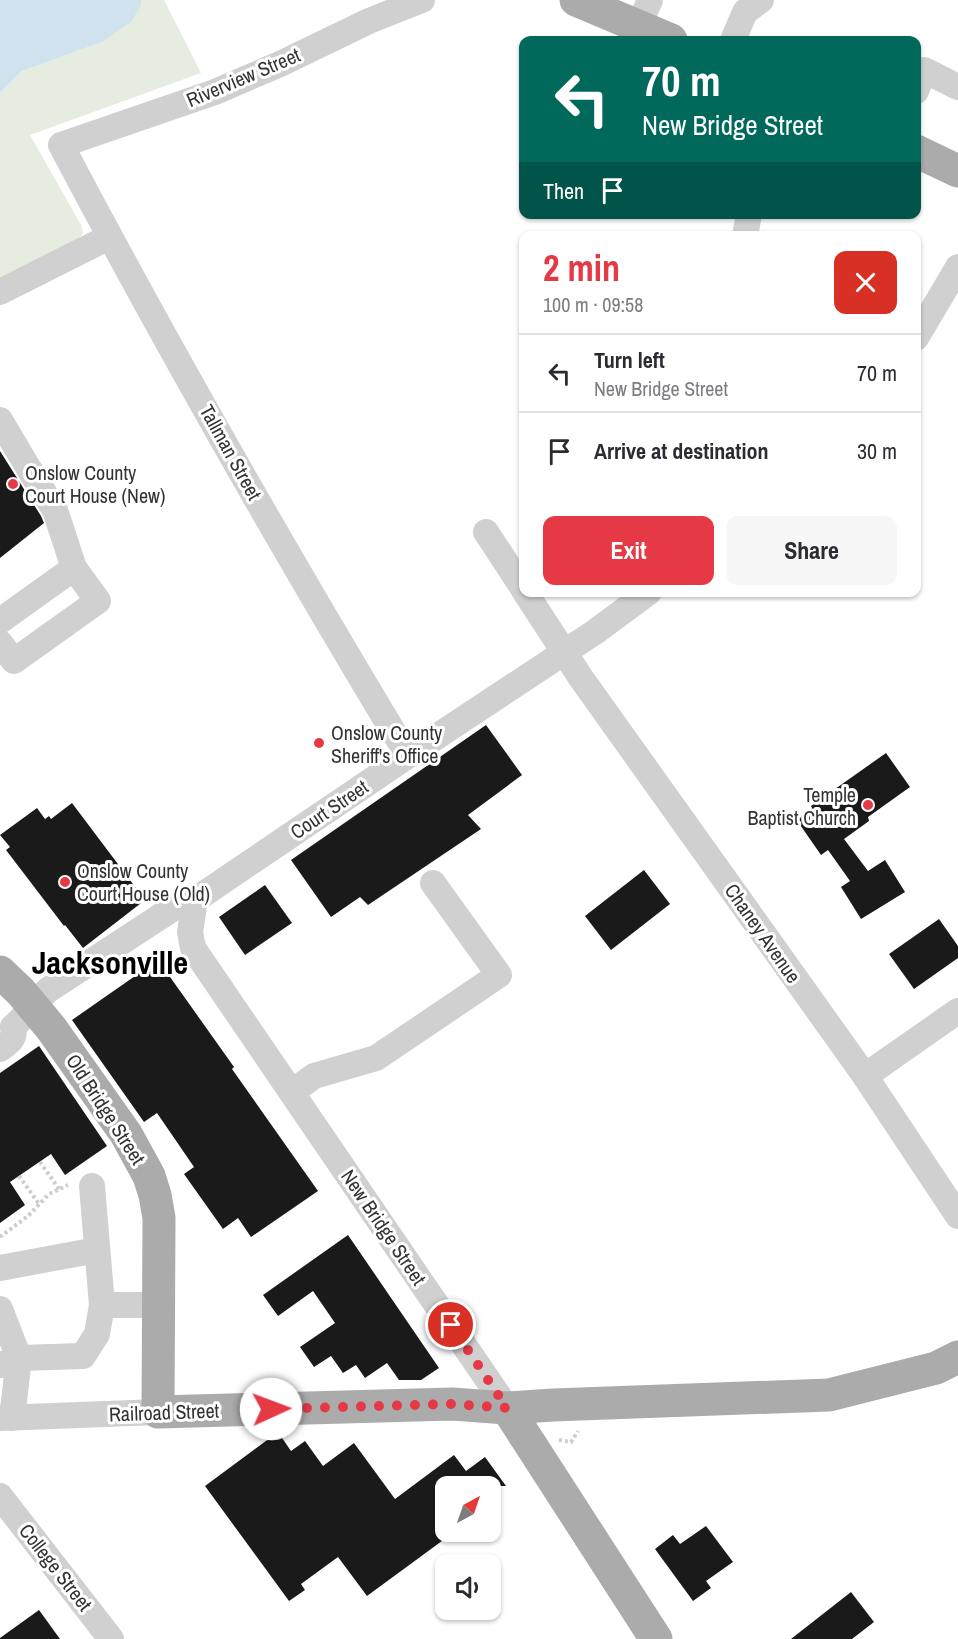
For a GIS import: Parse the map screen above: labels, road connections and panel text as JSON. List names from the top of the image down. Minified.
{"streets":{"main road":["Old Bridge Street","New Bridge Street","Railroad Street"],"street":["Riverview Street","Tallman Street","Court Street","Chaney Avenue","College Street"]},"crossings":[["Riverview Street","Tallman Street"],["Tallman Street","Court Street"],["Court Street","Chaney Avenue"],["Court Street","Old Bridge Street"],["Court Street","New Bridge Street"],["Old Bridge Street","Railroad Street"],["New Bridge Street","Railroad Street"]],"districts":["Jacksonville"],"places":["Onslow County Court House (New)","Onslow County Sheriff's Office","Temple Baptist Church","Onslow County Court House (Old)"],"north":"top right","page":{"turn":["70 m","New Bridge Street"],"then":"Then","heading":["2 min","100 m · 09:58"],"list":[{"name":"Turn left","note":"New Bridge Street","value":"70 m"},{"name":"Arrive at destination","value":"30 m"}],"buttons":["Exit","Share"]}}
